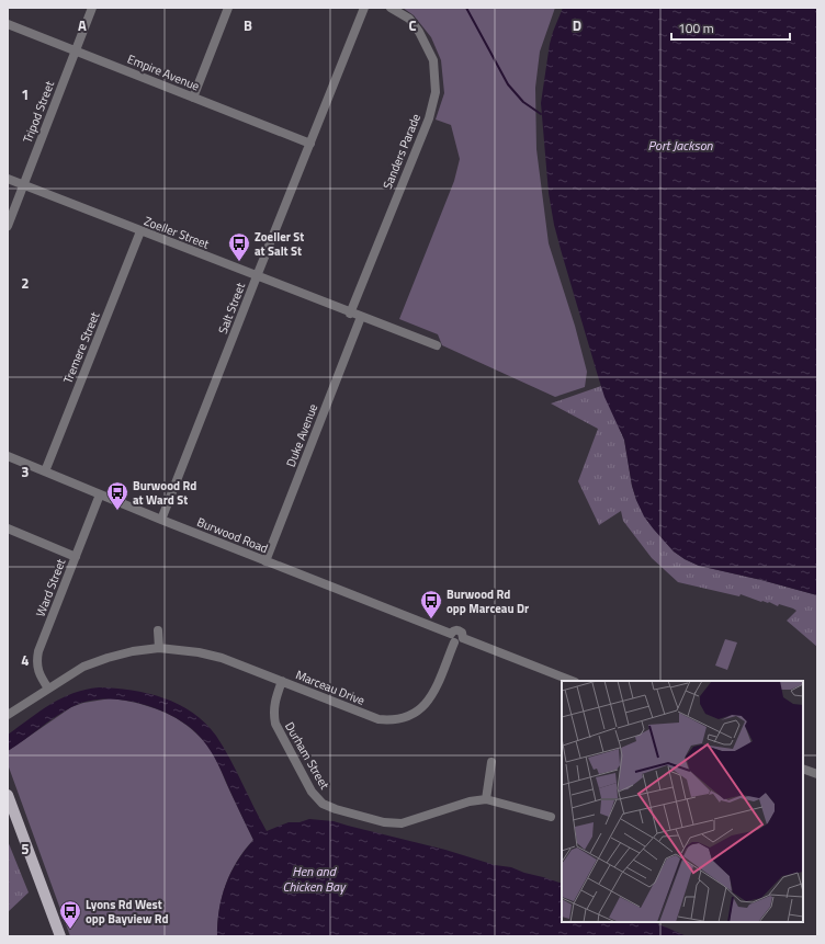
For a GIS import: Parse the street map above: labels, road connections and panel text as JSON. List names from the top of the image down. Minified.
{"streets":{"street":["Empire Avenue","Tripod Street","Sanders Parade","Zoeller Street","Salt Street","Tremere Street","Duke Avenue","Burwood Road","Ward Street","Marceau Drive","Durham Street"]},"crossings":[["Empire Avenue","Tripod Street"],["Empire Avenue","Salt Street"],["Tripod Street","Zoeller Street"],["Sanders Parade","Zoeller Street"],["Zoeller Street","Salt Street"],["Zoeller Street","Tremere Street"],["Zoeller Street","Duke Avenue"],["Salt Street","Burwood Road"],["Tremere Street","Burwood Road"],["Duke Avenue","Burwood Road"],["Burwood Road","Ward Street"],["Burwood Road","Marceau Drive"],["Ward Street","Marceau Drive"],["Marceau Drive","Durham Street"]],"water":["Port Jackson","Hen and Chicken Bay"],"places":{"bus stop":["Zoeller St at Salt St","Burwood Rd at Ward St","Burwood Rd opp Marceau Dr","Lyons Rd West opp Bayview Rd"]},"scale_bar":"100 m","grid":{"columns":["A","B","C","D"],"rows":["1","2","3","4","5"]}}
